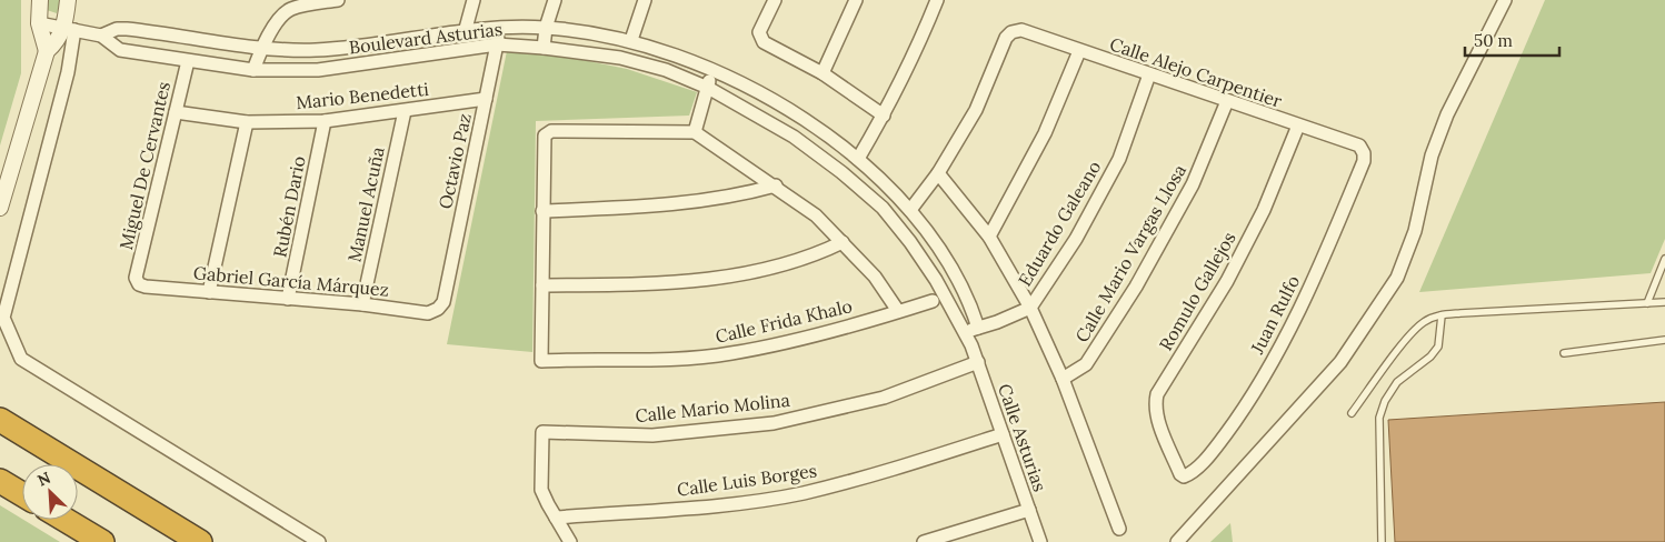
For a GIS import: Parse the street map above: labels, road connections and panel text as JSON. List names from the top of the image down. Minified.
{"streets":{"street":["Boulevard Asturias","Calle Alejo Carpentier","Mario Benedetti","Octavio Paz","Miguel De Cervantes","Manuel Acuña","Rubén Dario","Eduardo Galeano","Calle Mario Vargas Llosa","Gabriel García Márquez","Romulo Gallejos","Juan Rulfo","Calle Frida Khalo","Calle Mario Molina","Calle Asturias","Calle Luis Borges"]},"crossings":[["Boulevard Asturias","Octavio Paz"],["Boulevard Asturias","Miguel De Cervantes"],["Boulevard Asturias","Eduardo Galeano"],["Boulevard Asturias","Calle Asturias"],["Calle Alejo Carpentier","Eduardo Galeano"],["Calle Alejo Carpentier","Calle Mario Vargas Llosa"],["Calle Alejo Carpentier","Romulo Gallejos"],["Calle Alejo Carpentier","Juan Rulfo"],["Mario Benedetti","Octavio Paz"],["Mario Benedetti","Miguel De Cervantes"],["Mario Benedetti","Manuel Acuña"],["Mario Benedetti","Rubén Dario"],["Octavio Paz","Gabriel García Márquez"],["Miguel De Cervantes","Gabriel García Márquez"],["Manuel Acuña","Gabriel García Márquez"],["Rubén Dario","Gabriel García Márquez"],["Romulo Gallejos","Juan Rulfo"],["Calle Mario Molina","Calle Asturias"],["Calle Mario Molina","Calle Luis Borges"],["Calle Asturias","Calle Luis Borges"]],"scale_bar":"50 m","north":"top left"}
